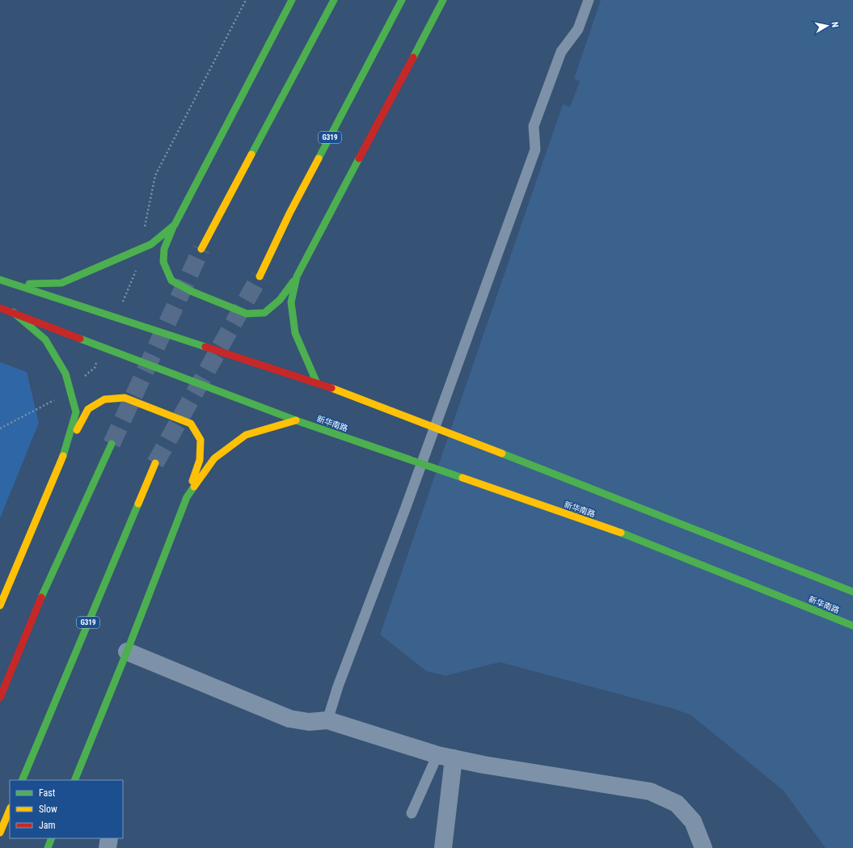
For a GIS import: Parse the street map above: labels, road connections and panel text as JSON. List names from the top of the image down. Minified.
{"streets":{"main road":["G319","新华南路"]},"legend":["Fast","Slow","Jam"],"north":"right"}
